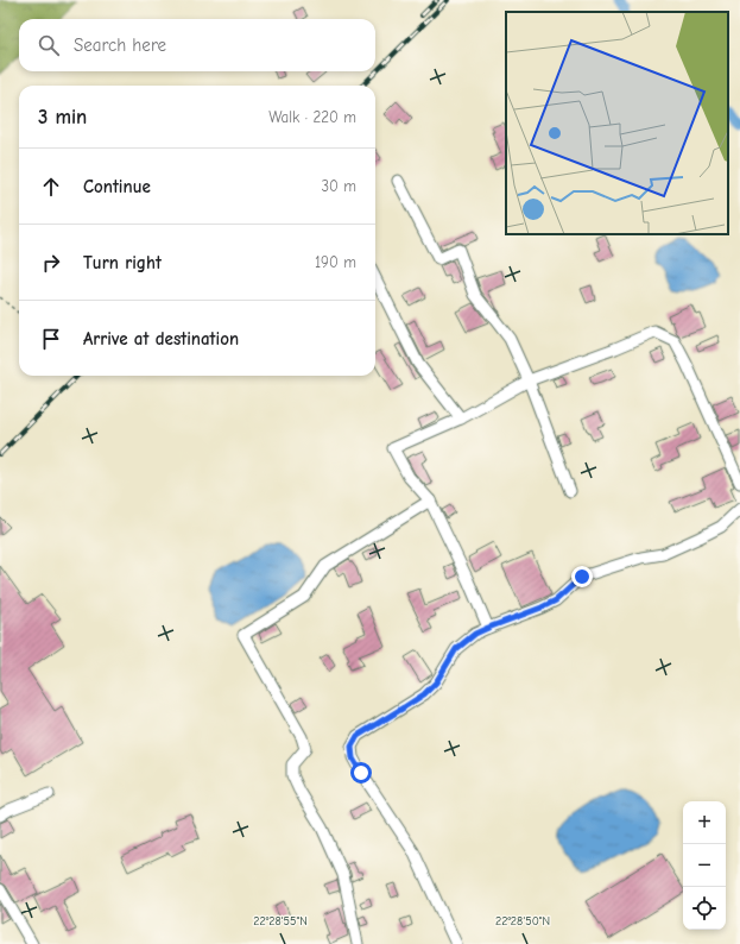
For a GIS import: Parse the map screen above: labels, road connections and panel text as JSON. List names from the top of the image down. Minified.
{"page":{"search":"Search here","heading":["3 min","Walk · 220 m"],"list":[["Continue","30 m"],["Turn right","190 m"],"Arrive at destination"],"map_buttons":["+","−"]},"coordinates":["22°28'55\"N","22°28'50\"N"]}
